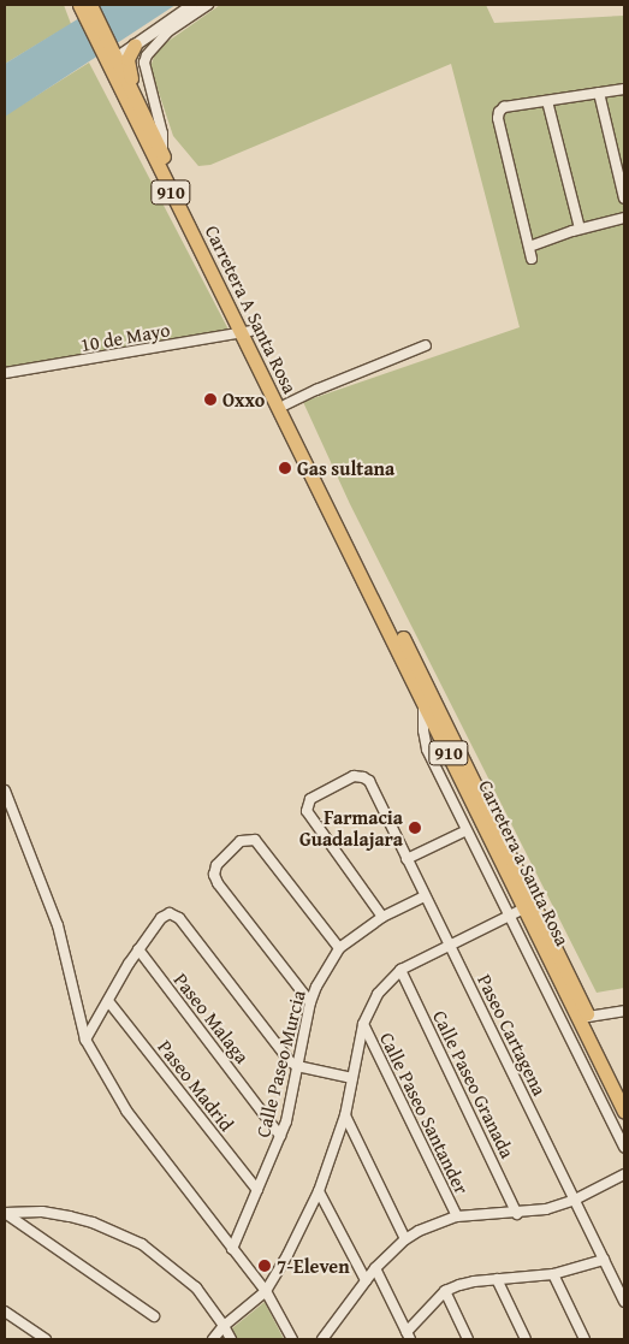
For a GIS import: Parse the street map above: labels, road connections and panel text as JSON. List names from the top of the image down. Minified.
{"streets":{"main road":["910","Carretera A Santa Rosa","Carretera a Santa Rosa"],"street":["10 de Mayo","Paseo Malaga","Paseo Cartagena","Calle Paseo Murcia","Calle Paseo Granada","Paseo Madrid","Calle Paseo Santander"]},"crossings":[["Carretera A Santa Rosa","10 de Mayo"],["Carretera A Santa Rosa","Carretera a Santa Rosa"],["Paseo Malaga","Calle Paseo Murcia"],["Paseo Cartagena","Calle Paseo Murcia"],["Calle Paseo Murcia","Paseo Madrid"]],"places":["Oxxo","Gas sultana","Farmacia Guadalajara","7-Eleven"]}
